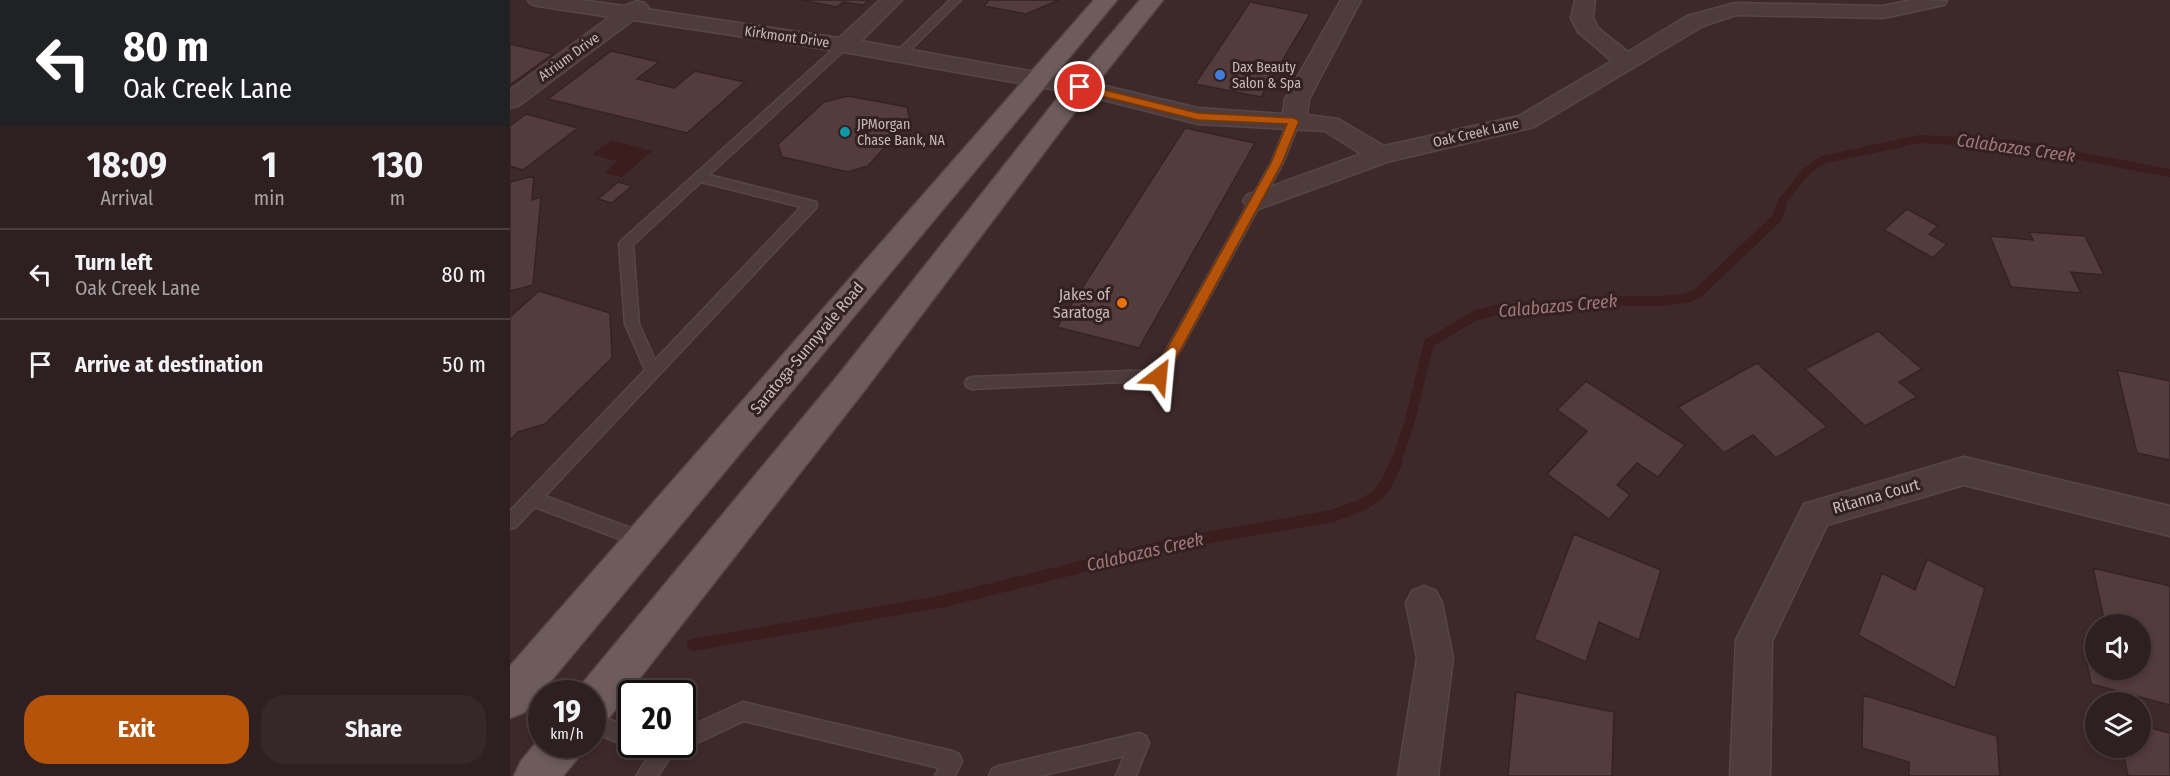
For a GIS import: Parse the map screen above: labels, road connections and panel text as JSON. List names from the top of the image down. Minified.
{"streets":{"main road":["Saratoga-Sunnyvale Road"],"street":["Kirkmont Drive","Atrium Drive","Oak Creek Lane","Ritanna Court"]},"crossings":[["Kirkmont Drive","Atrium Drive"],["Kirkmont Drive","Saratoga-Sunnyvale Road"]],"water":["Calabazas Creek"],"places":["Dax Beauty Salon & Spa","JPMorgan Chase Bank, NA","Jakes of Saratoga"],"page":{"turn":["80 m","Oak Creek Lane"],"eta":["18:09","Arrival","1","min","130","m"],"list":[{"name":"Turn left","note":"Oak Creek Lane","value":"80 m"},{"name":"Arrive at destination","value":"50 m"}],"speed":"19 km/h","limit":"20","buttons":["Exit","Share"]}}
